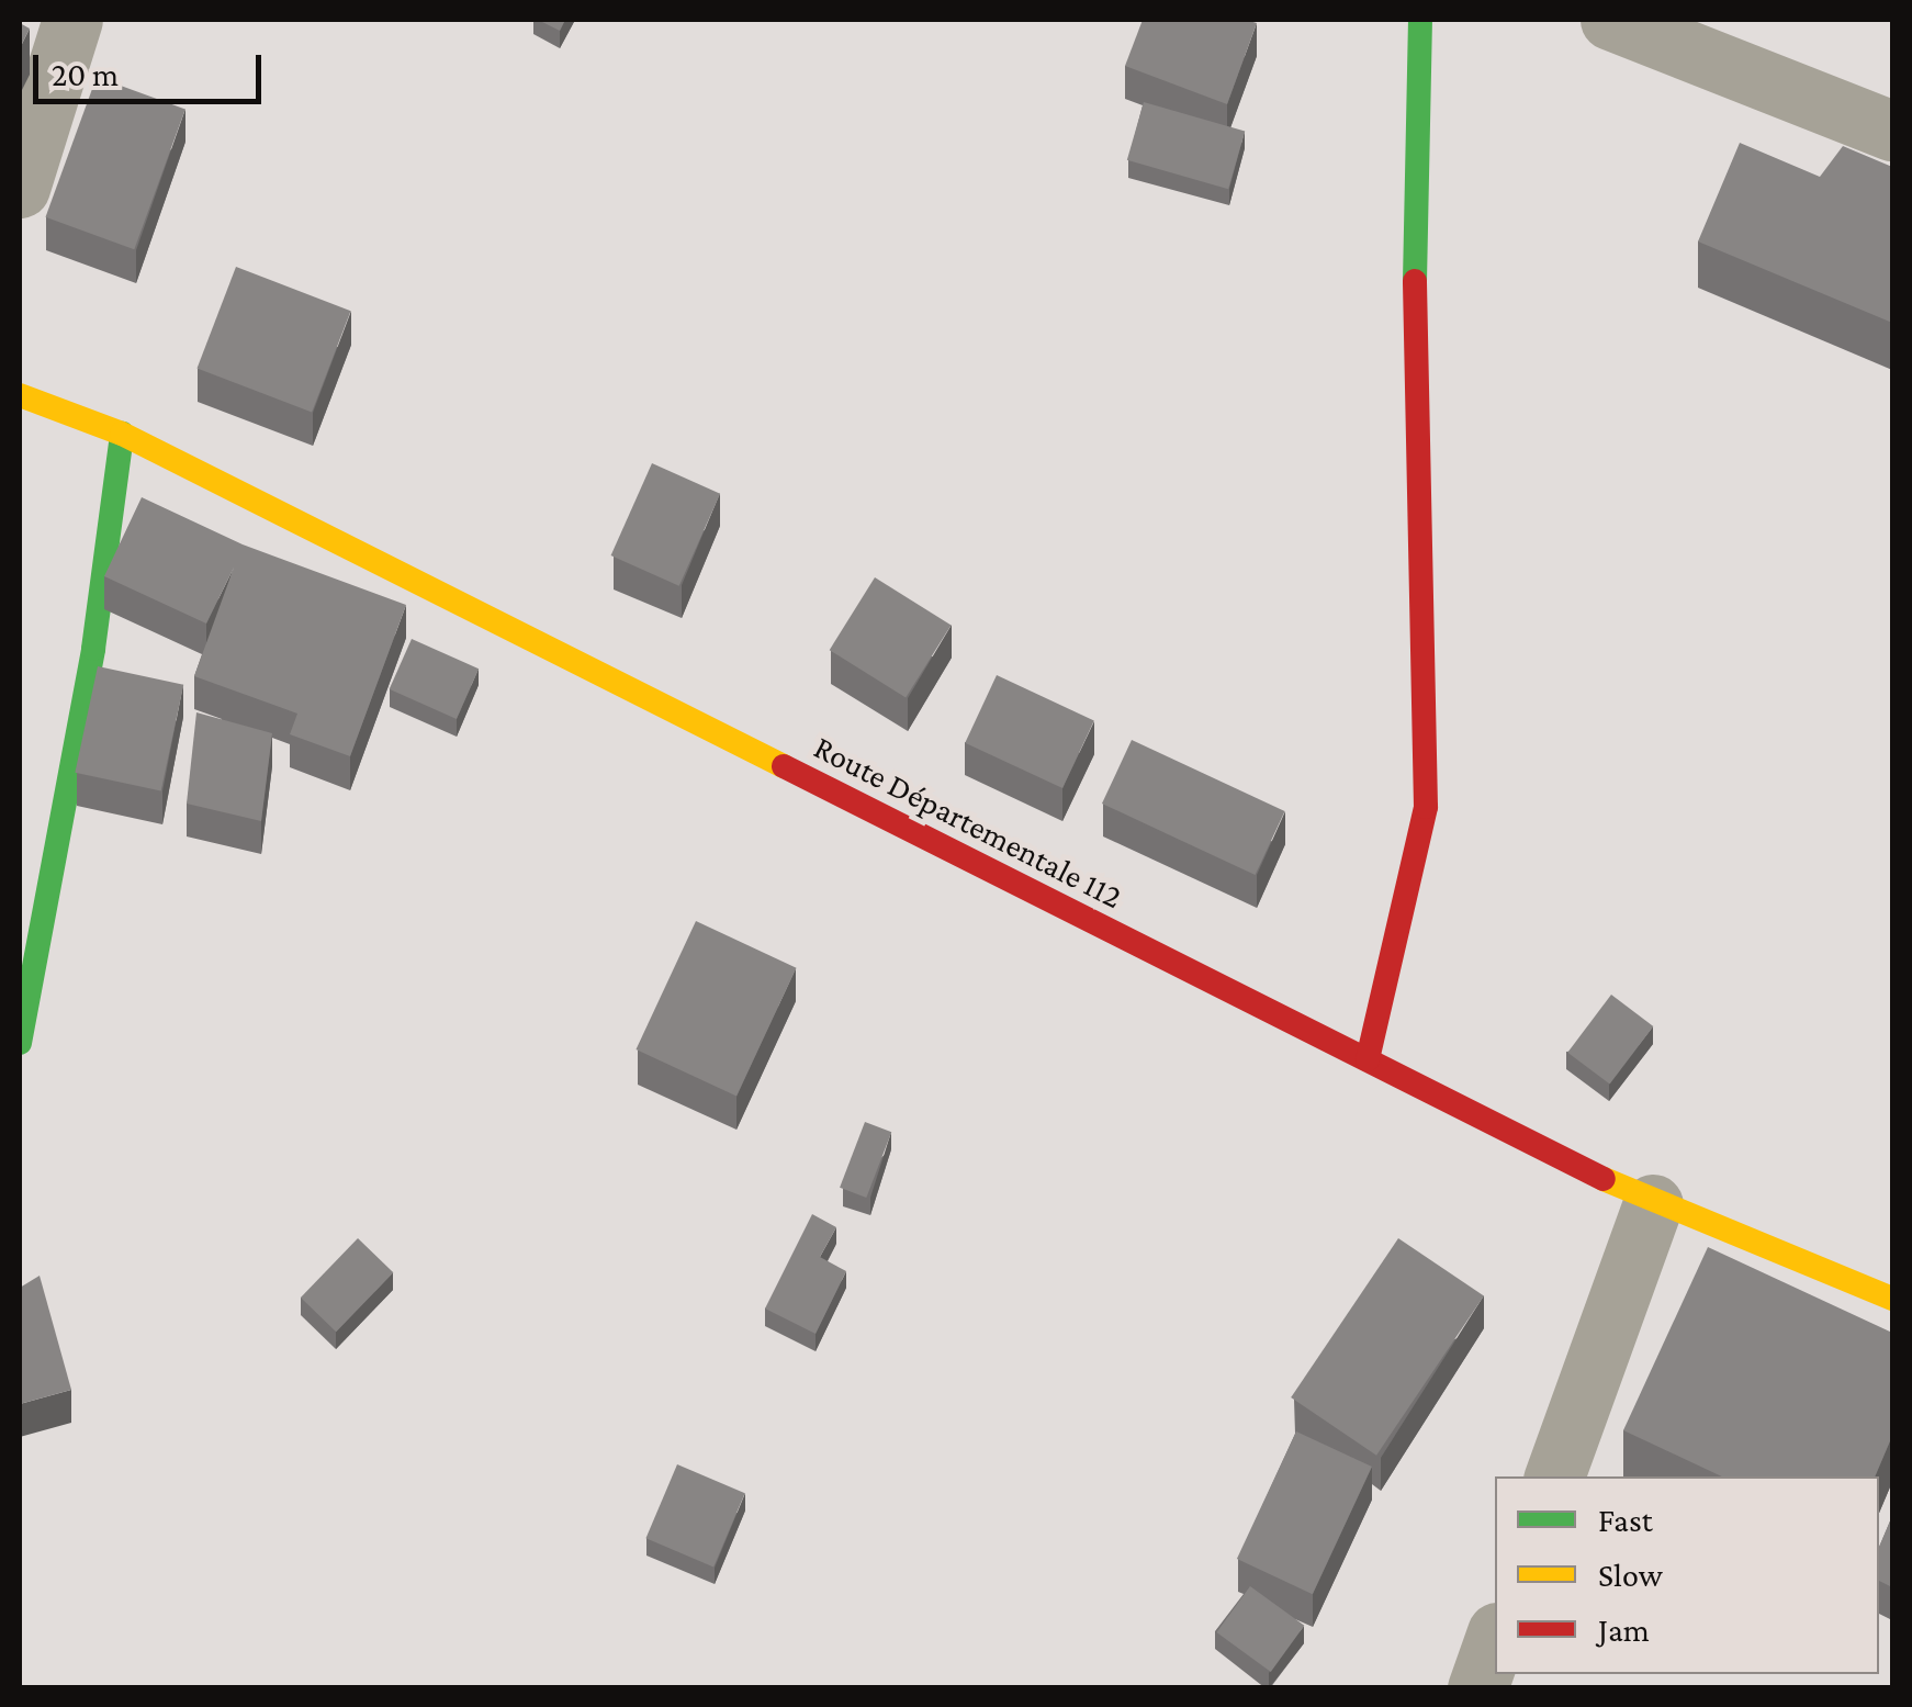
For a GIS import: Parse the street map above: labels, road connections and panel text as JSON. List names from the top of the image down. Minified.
{"streets":{"main road":["Route Départementale 112"]},"legend":["Fast","Slow","Jam"],"scale_bar":"20 m"}
